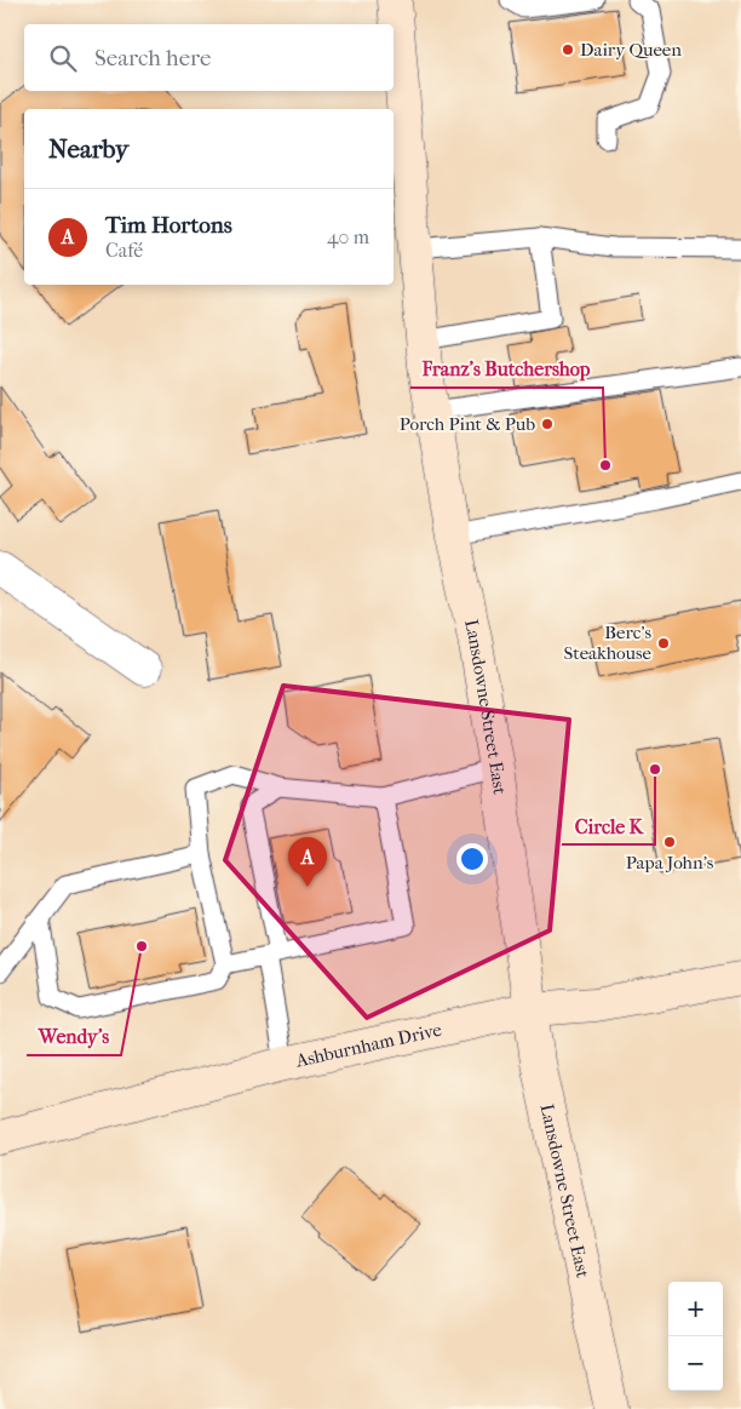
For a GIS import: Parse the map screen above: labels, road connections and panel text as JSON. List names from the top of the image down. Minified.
{"streets":{"main road":["Lansdowne Street East","Ashburnham Drive"]},"crossings":[["Lansdowne Street East","Ashburnham Drive"]],"places":["Dairy Queen","Porch Pint & Pub","Franz's Butchershop","Berc's Steakhouse","Circle K","Papa John's","Wendy's"],"page":{"search":"Search here","heading":"Nearby","list":[{"mark":"A","name":"Tim Hortons","note":"Café","value":"40 m"}],"pins":"A","map_buttons":["+","−"]}}
